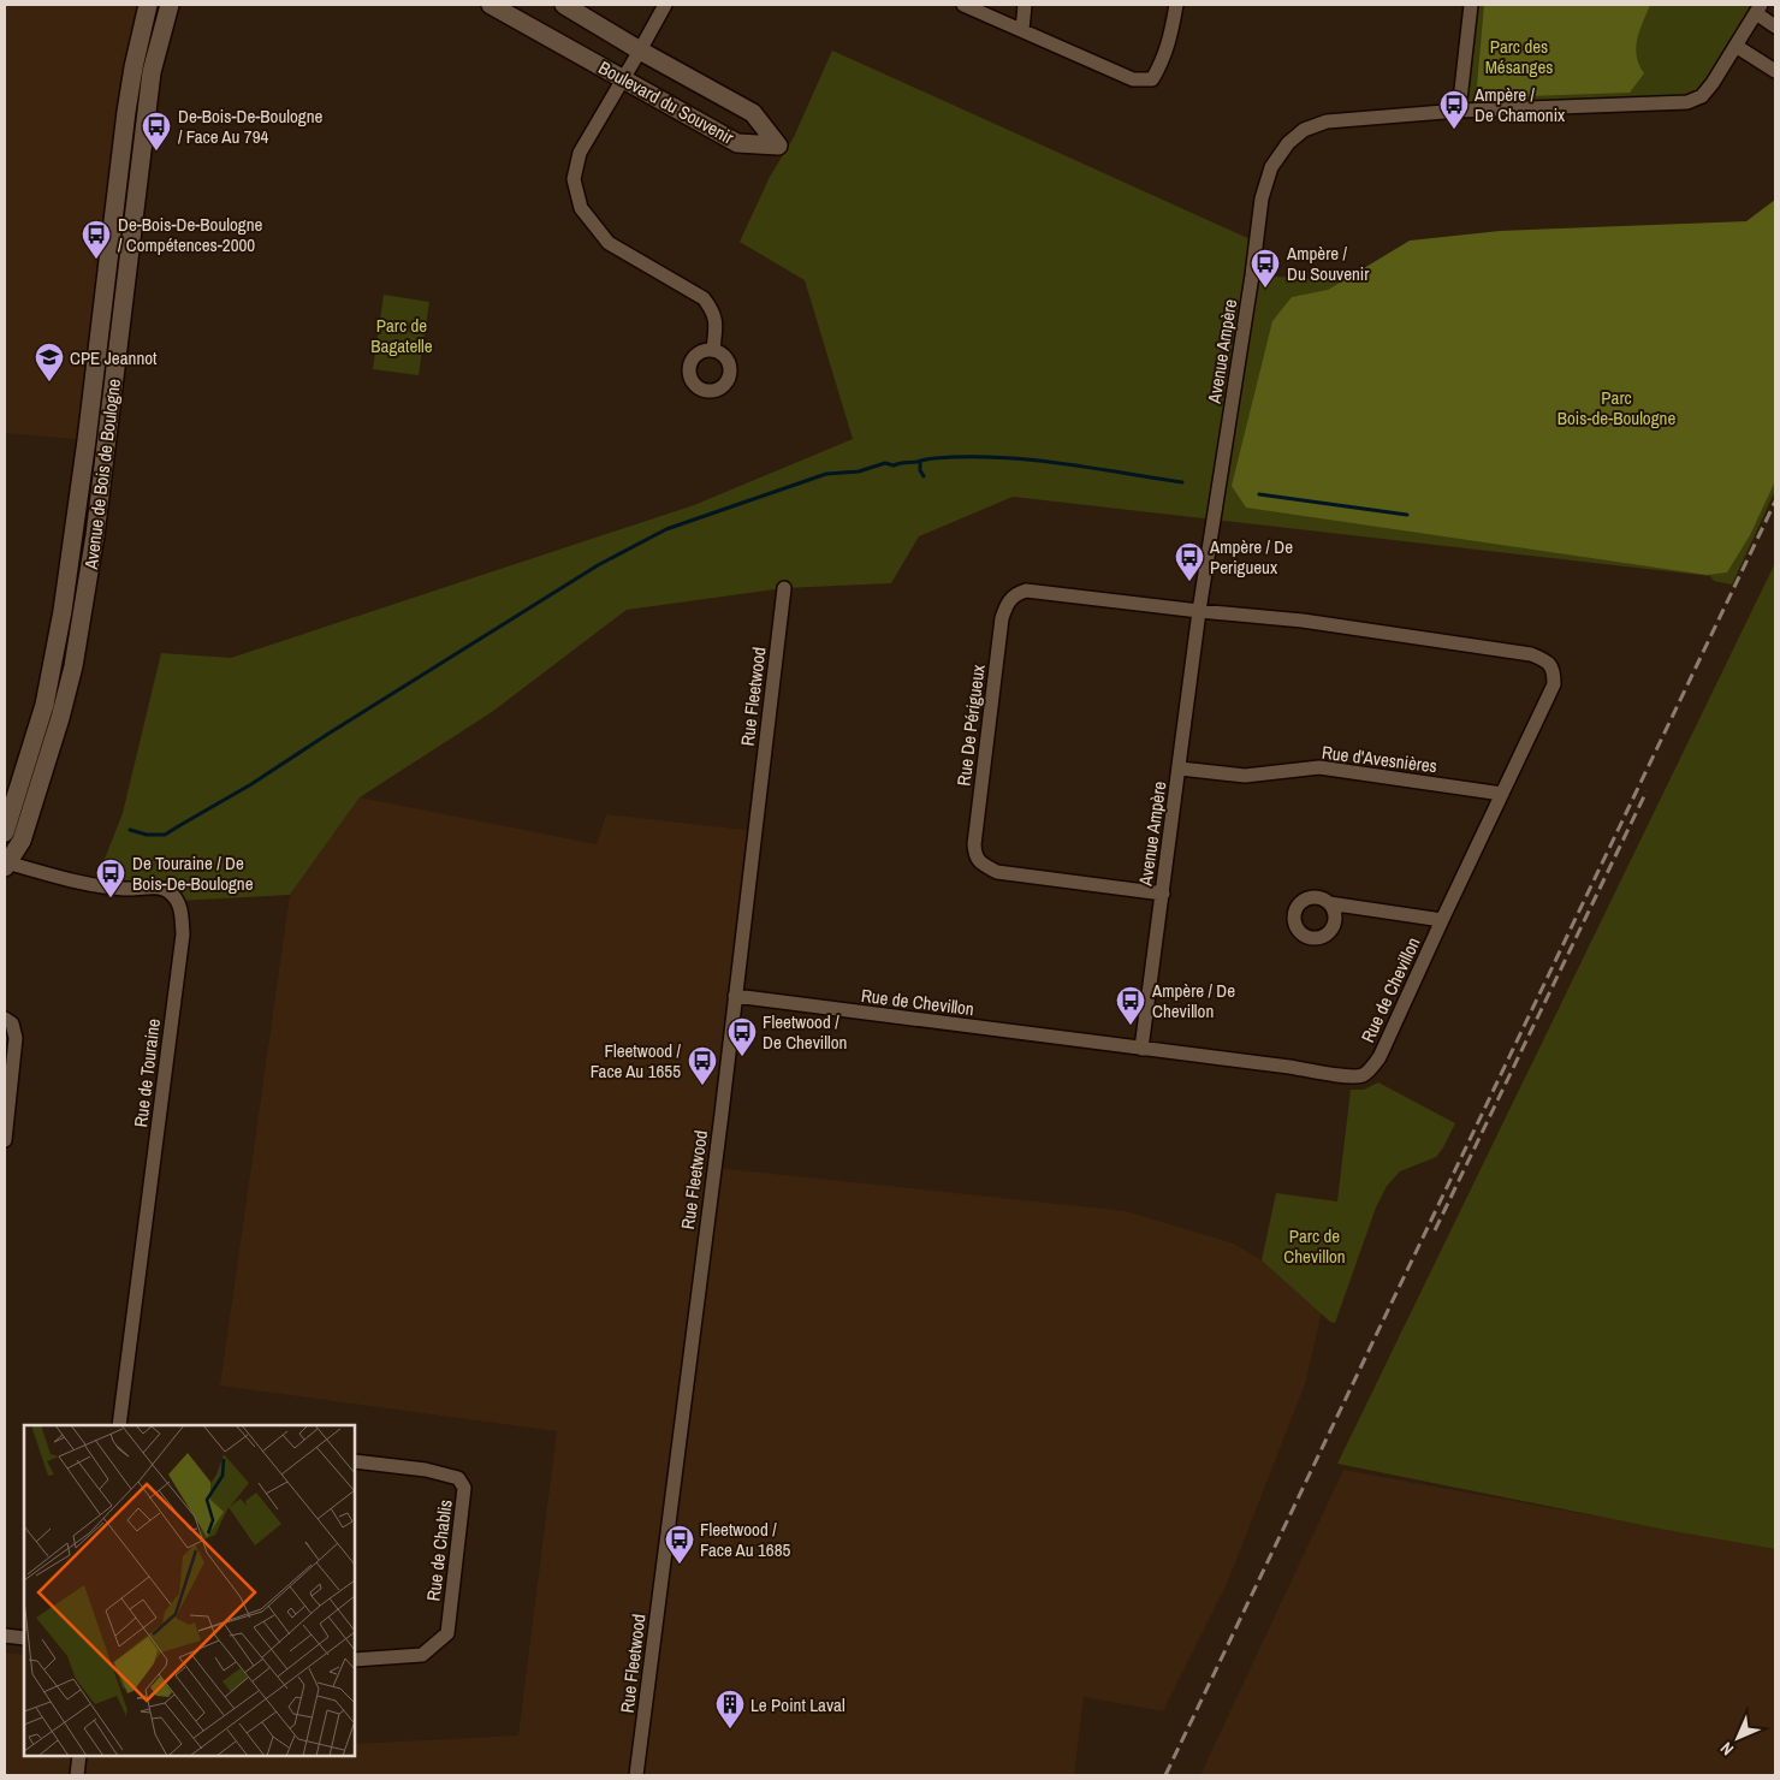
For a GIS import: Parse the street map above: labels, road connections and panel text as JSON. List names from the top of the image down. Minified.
{"streets":{"street":["Boulevard du Souvenir","Avenue Ampère","Avenue de Bois de Boulogne","Rue Fleetwood","Rue De Périgueux","Rue d'Avesnières","Rue de Chevillon","Rue de Touraine","Rue de Chablis"]},"crossings":[["Avenue Ampère","Rue De Périgueux"],["Avenue Ampère","Rue d'Avesnières"],["Avenue Ampère","Rue de Chevillon"],["Avenue de Bois de Boulogne","Rue de Touraine"],["Rue Fleetwood","Rue de Chevillon"],["Rue De Périgueux","Rue de Chevillon"],["Rue d'Avesnières","Rue de Chevillon"]],"parks":["Parc des Mésanges","Parc de Bagatelle","Parc Bois-de-Boulogne","Parc de Chevillon"],"places":{"bus stop":["Ampère / De Chamonix","De-Bois-De-Boulogne / Face Au 794","De-Bois-De-Boulogne / Compétences-2000","Ampère / Du Souvenir","Ampère / De Perigueux","De Touraine / De Bois-De-Boulogne","Ampère / De Chevillon","Fleetwood / De Chevillon","Fleetwood / Face Au 1655","Fleetwood / Face Au 1685"],"school or university":["CPE Jeannot"],"building":["Le Point Laval"]},"north":"bottom left"}
